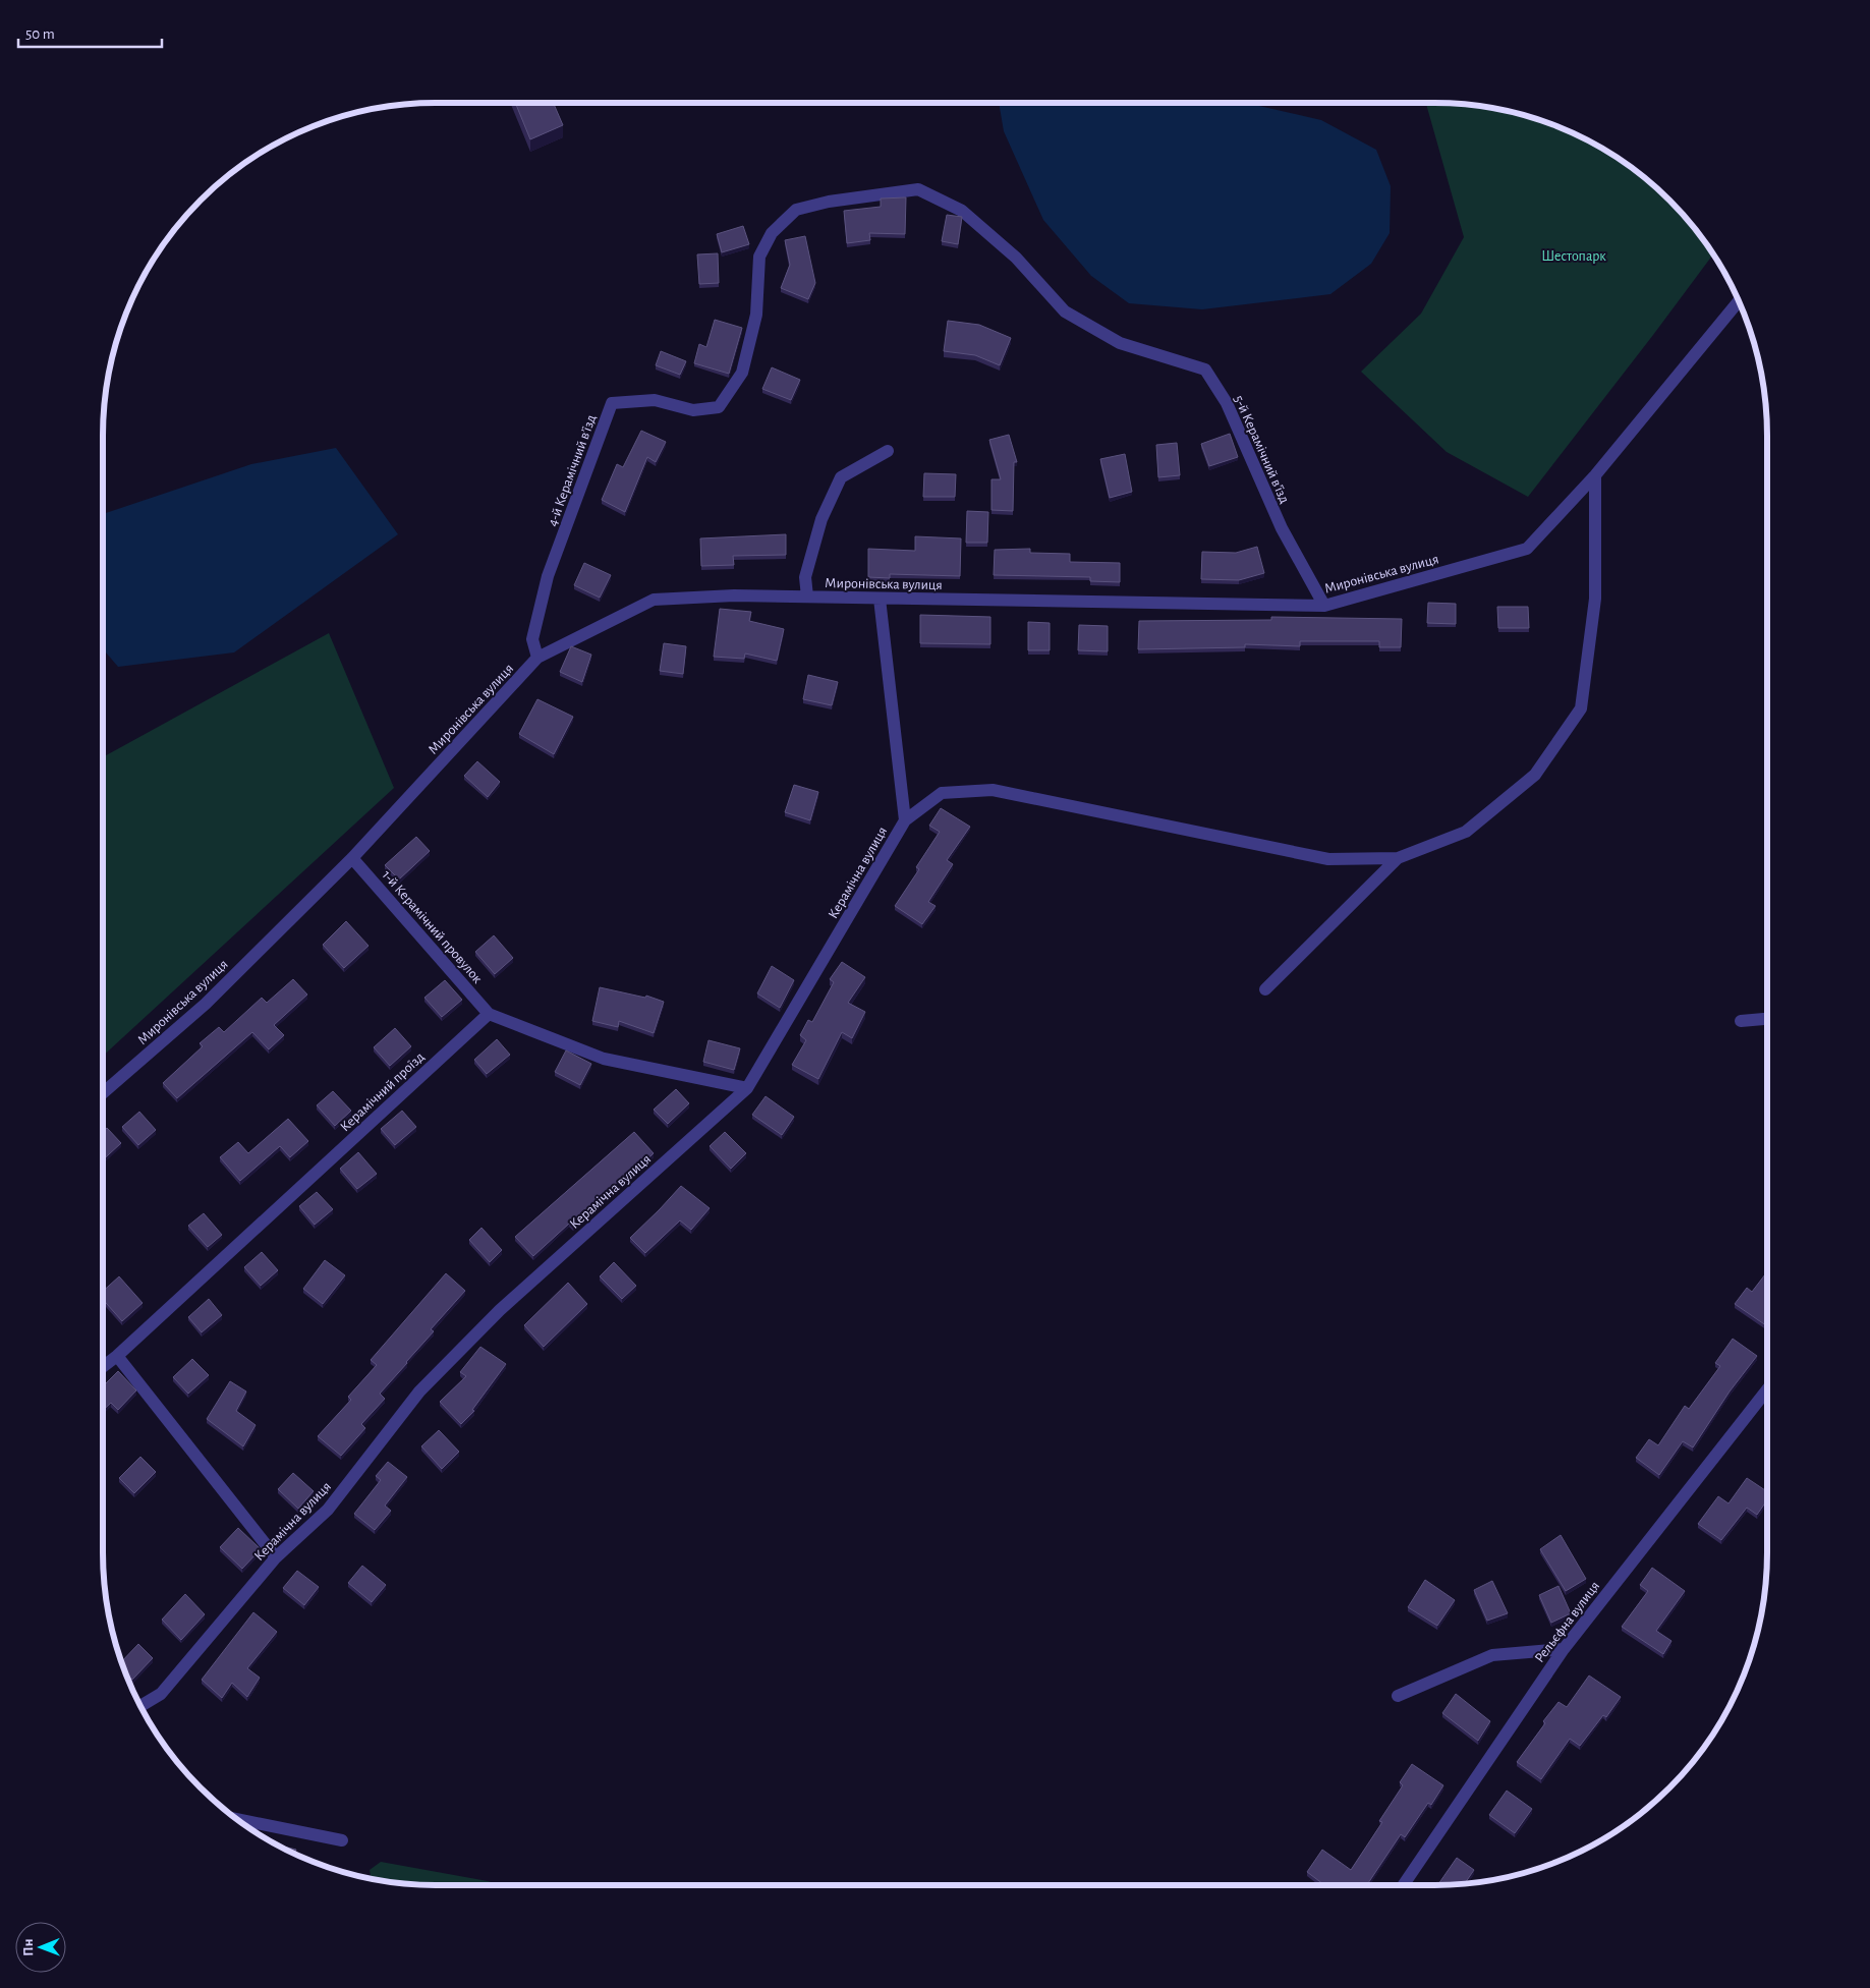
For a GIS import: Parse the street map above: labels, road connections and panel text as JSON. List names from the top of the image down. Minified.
{"streets":{"street":["5-й Керамічний в’їзд","4-й Керамічний в’їзд","Миронівська вулиця","Керамічна вулиця","1-й Керамічний провулок","Керамічний проїзд","Рельєфна вулиця"]},"crossings":[["5-й Керамічний в’їзд","4-й Керамічний в’їзд"],["5-й Керамічний в’їзд","Миронівська вулиця"],["4-й Керамічний в’їзд","Миронівська вулиця"],["Миронівська вулиця","Керамічна вулиця"],["Миронівська вулиця","1-й Керамічний провулок"],["1-й Керамічний провулок","Керамічний проїзд"]],"parks":["Шестопарк"],"scale_bar":"50 m","north":"left"}
